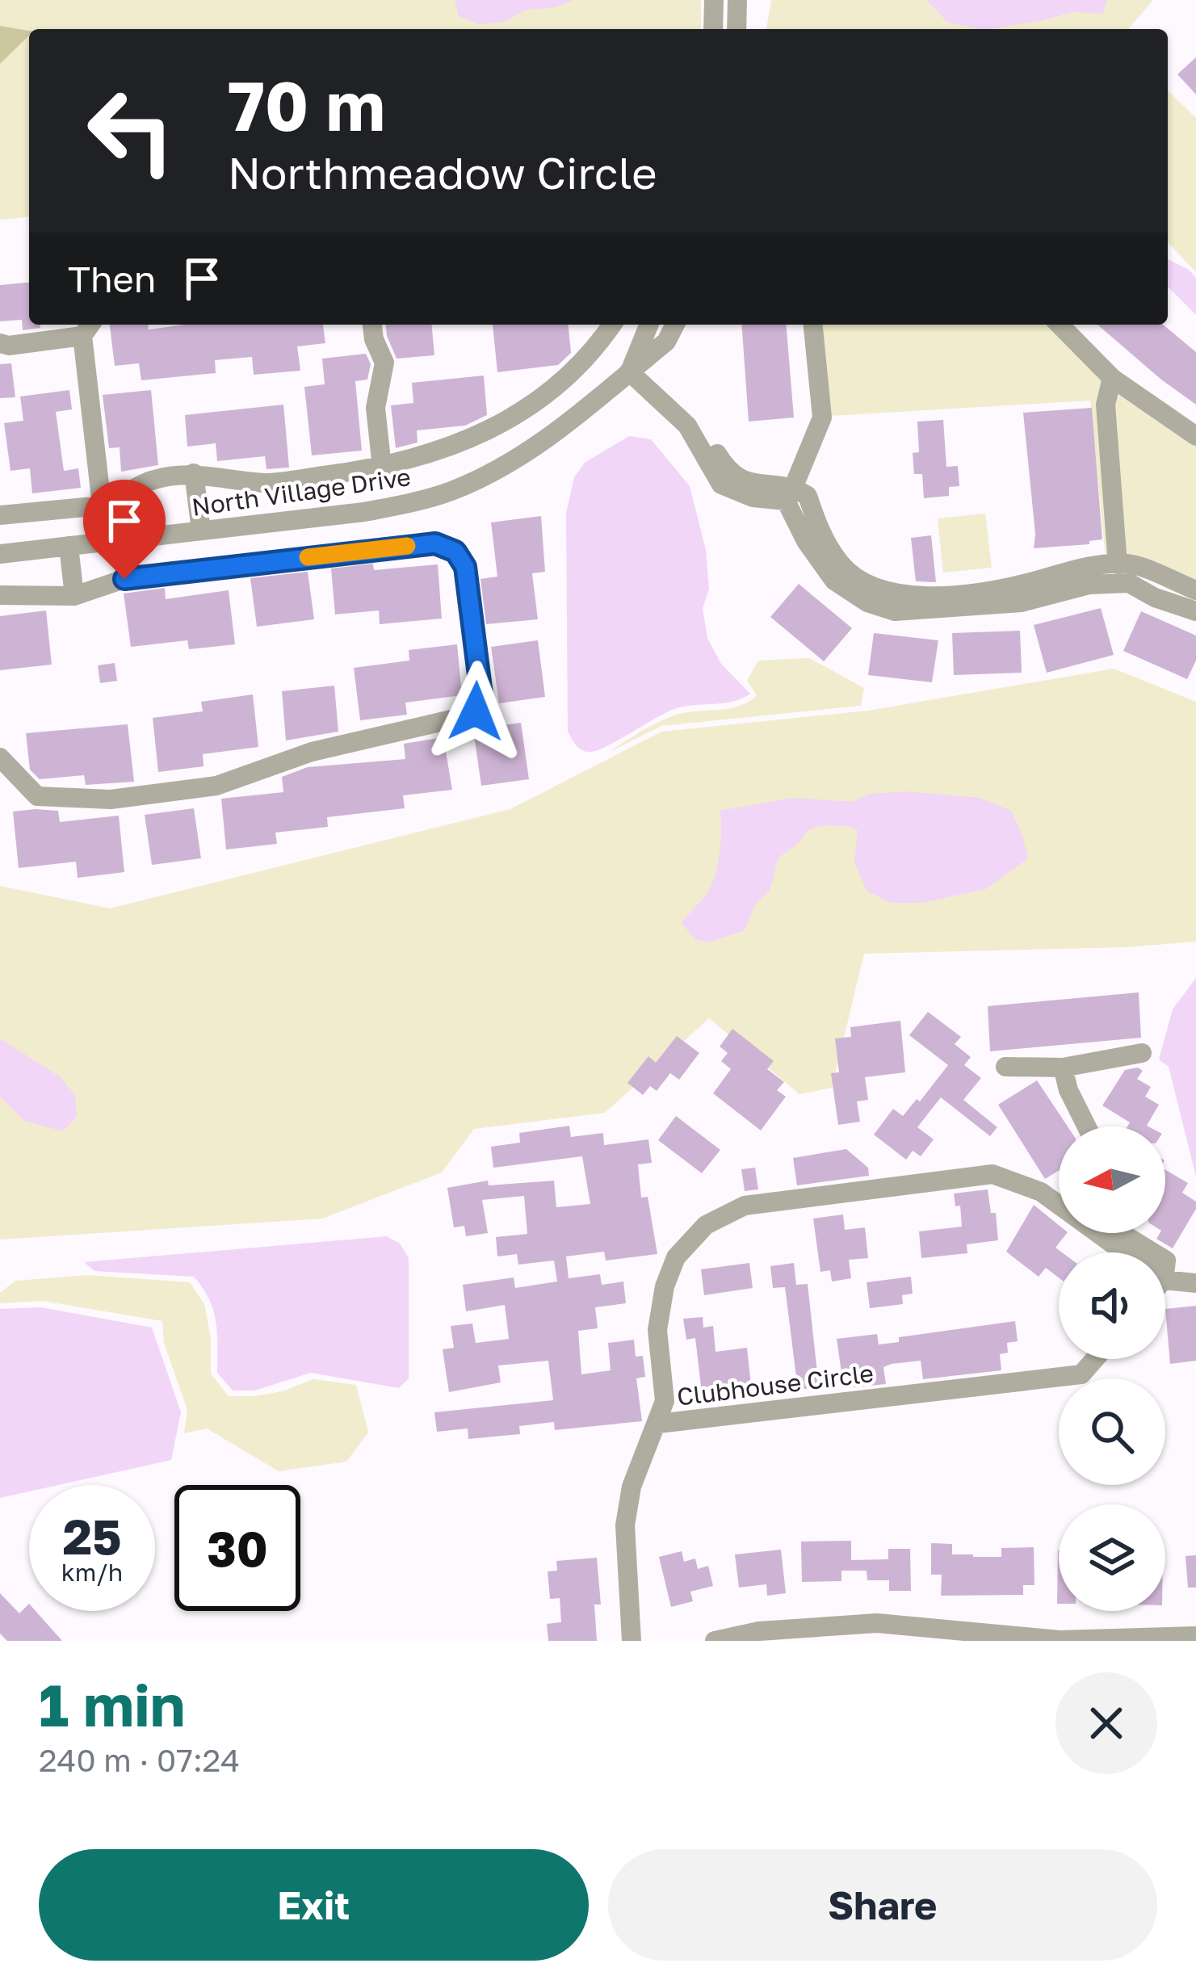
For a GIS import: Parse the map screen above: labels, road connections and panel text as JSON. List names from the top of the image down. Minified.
{"streets":{"street":["North Village Drive","Clubhouse Circle"]},"north":"left","page":{"turn":["70 m","Northmeadow Circle"],"then":"Then","speed":"25 km/h","limit":"30","heading":["1 min","240 m · 07:24"],"buttons":["Exit","Share"]}}
